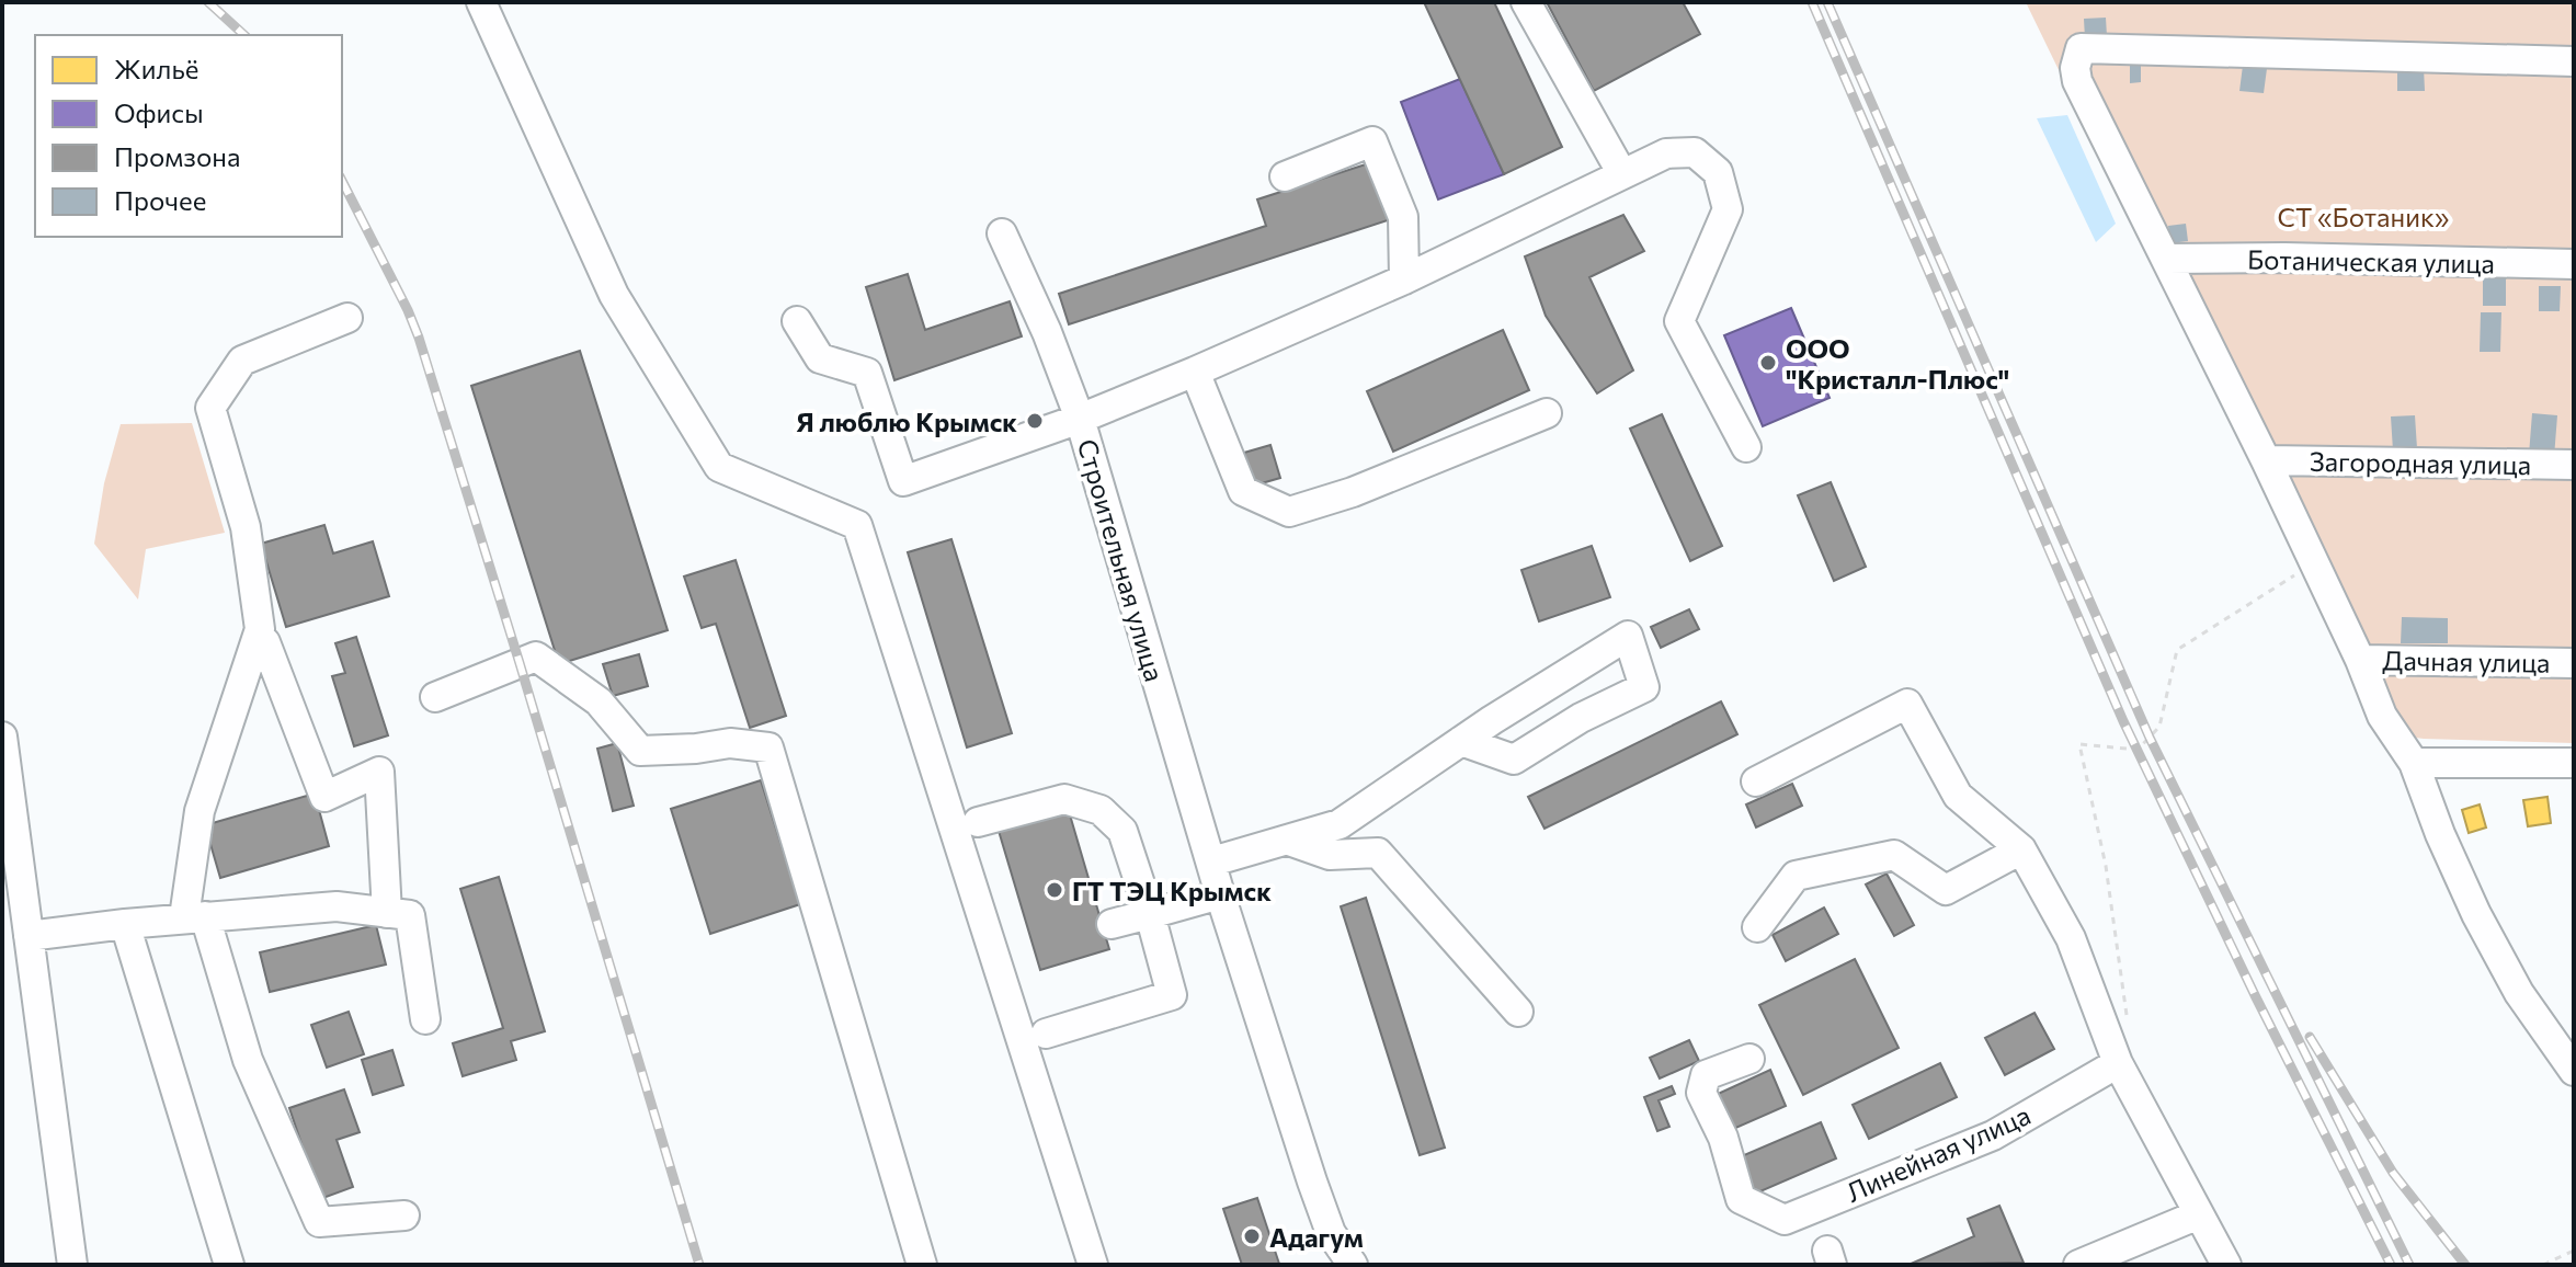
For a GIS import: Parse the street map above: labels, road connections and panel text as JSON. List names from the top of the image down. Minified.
{"streets":{"street":["Ботаническая улица","Загородная улица","Строительная улица","Дачная улица","Линейная улица"]},"parks":["СТ «Ботаник»"],"places":["ООО \"Кристалл-Плюс\"","Я люблю Крымск","ГТ ТЭЦ Крымск","Адагум"],"legend":["Жильё","Офисы","Промзона","Прочее"]}
